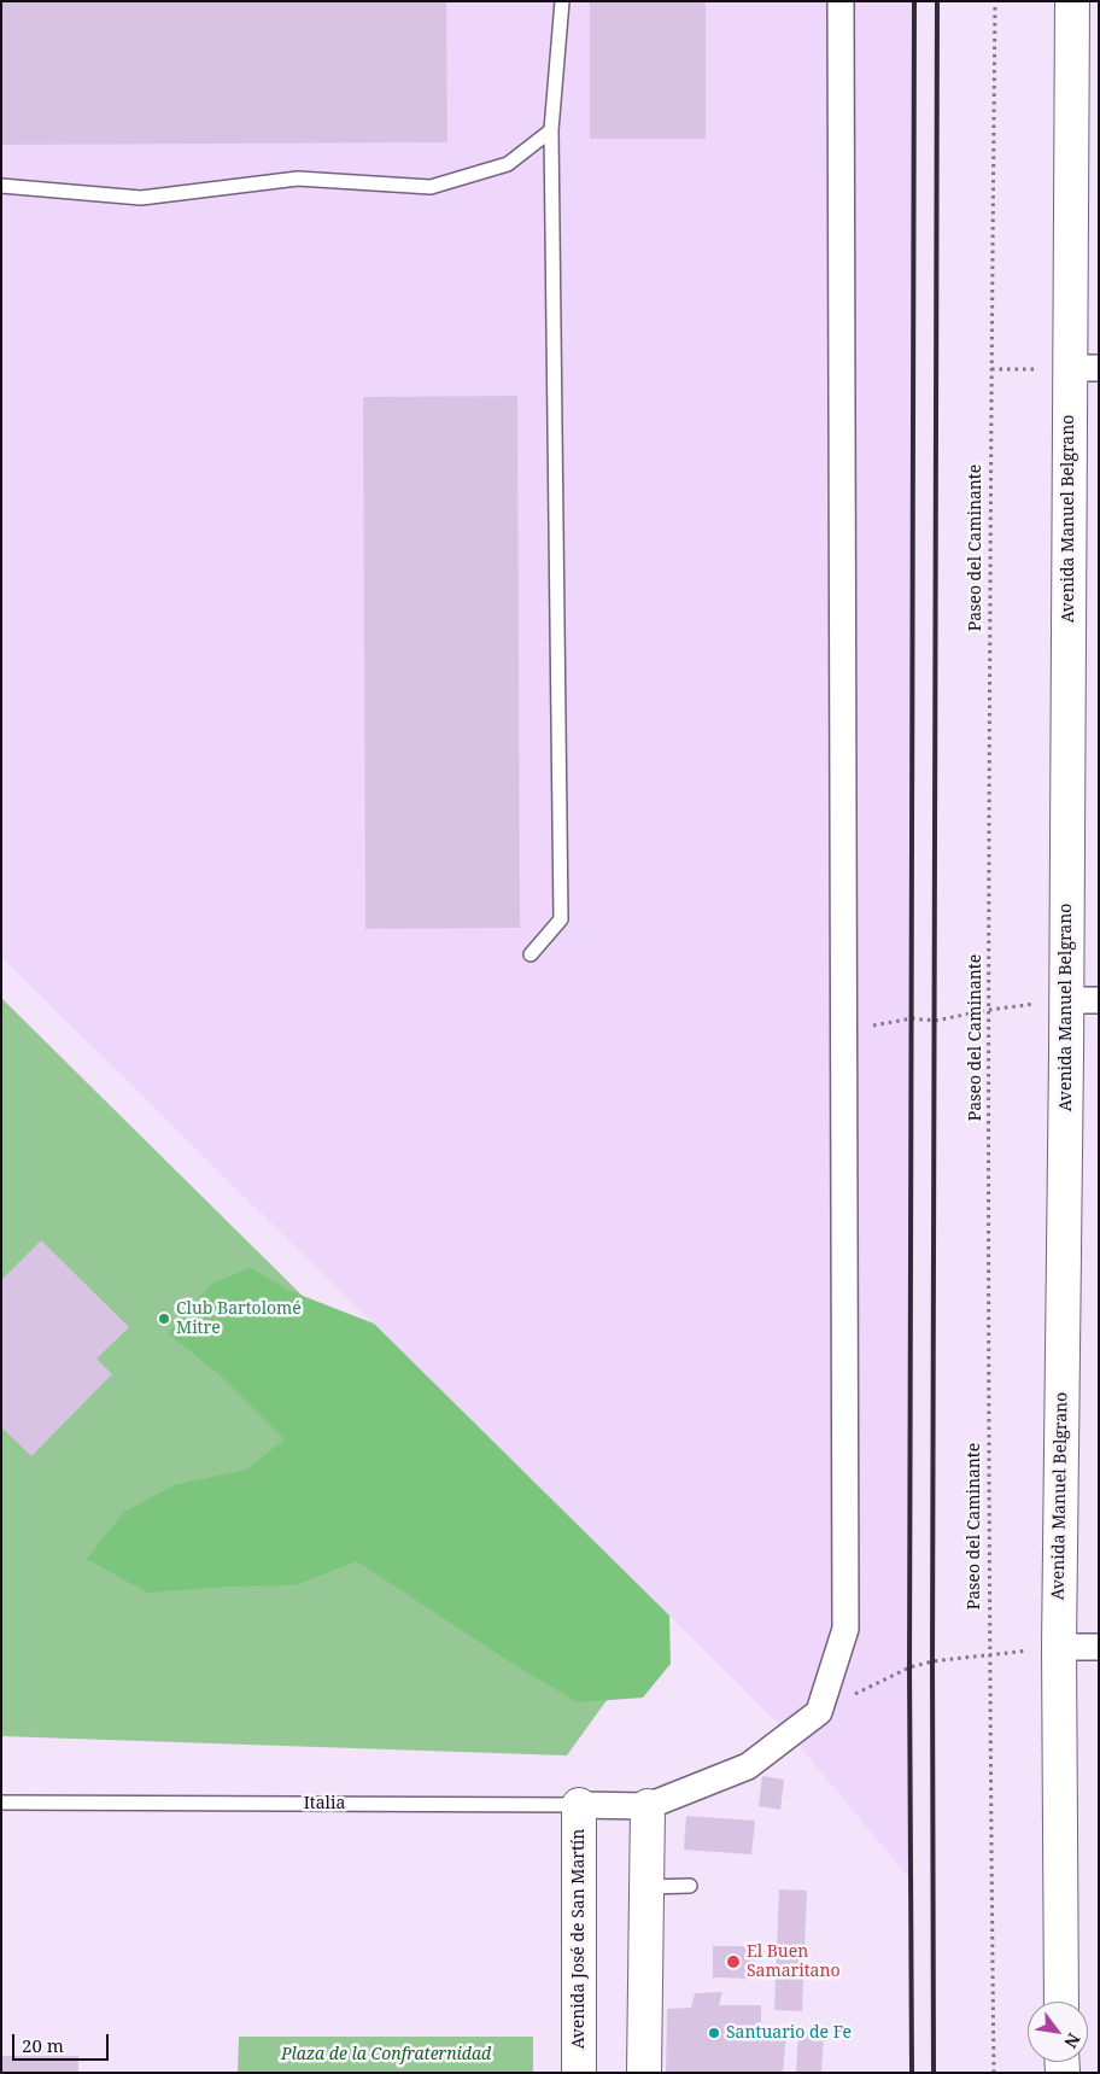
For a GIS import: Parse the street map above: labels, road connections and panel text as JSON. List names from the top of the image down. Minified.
{"streets":{"main road":["Avenida Manuel Belgrano","Avenida José de San Martín"],"street":["Italia"],"path":["Paseo del Caminante"]},"crossings":[["Italia","Avenida José de San Martín"]],"parks":["Plaza de la Confraternidad"],"places":["Club Bartolomé Mitre","El Buen Samaritano","Santuario de Fe"],"scale_bar":"20 m","north":"bottom right"}
